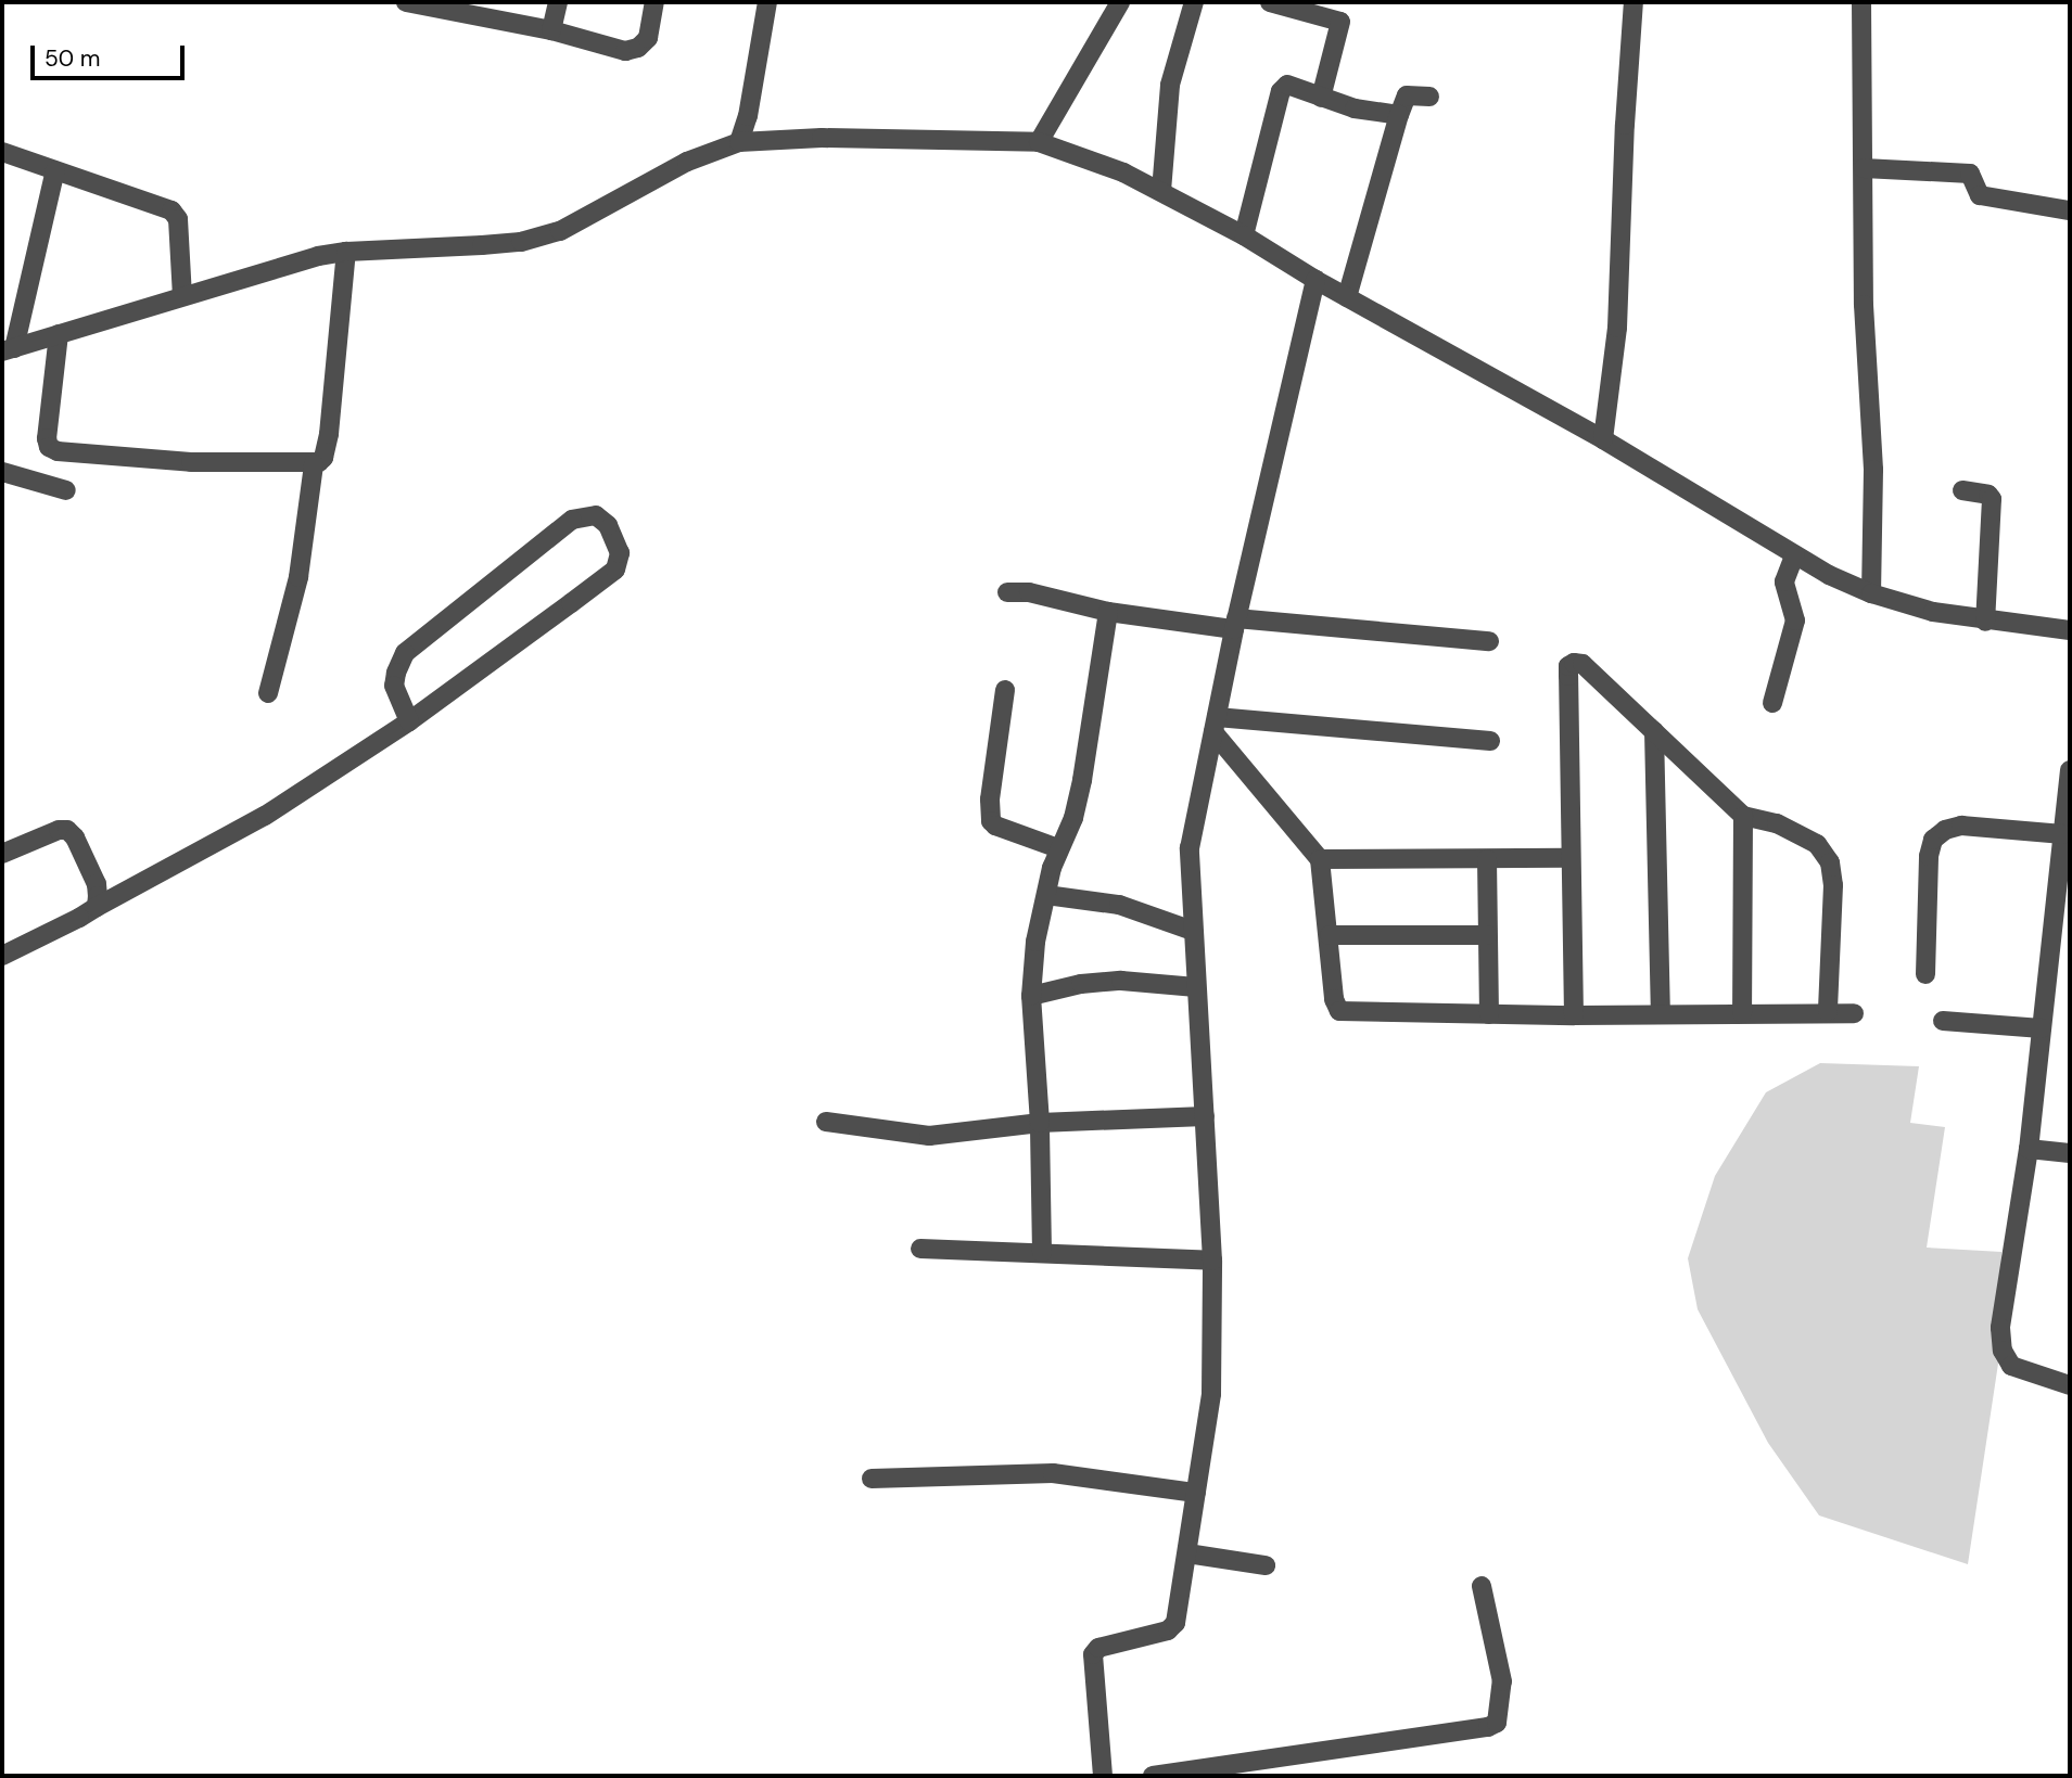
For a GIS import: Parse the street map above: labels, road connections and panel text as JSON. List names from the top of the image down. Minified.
{"scale_bar":"50 m"}
